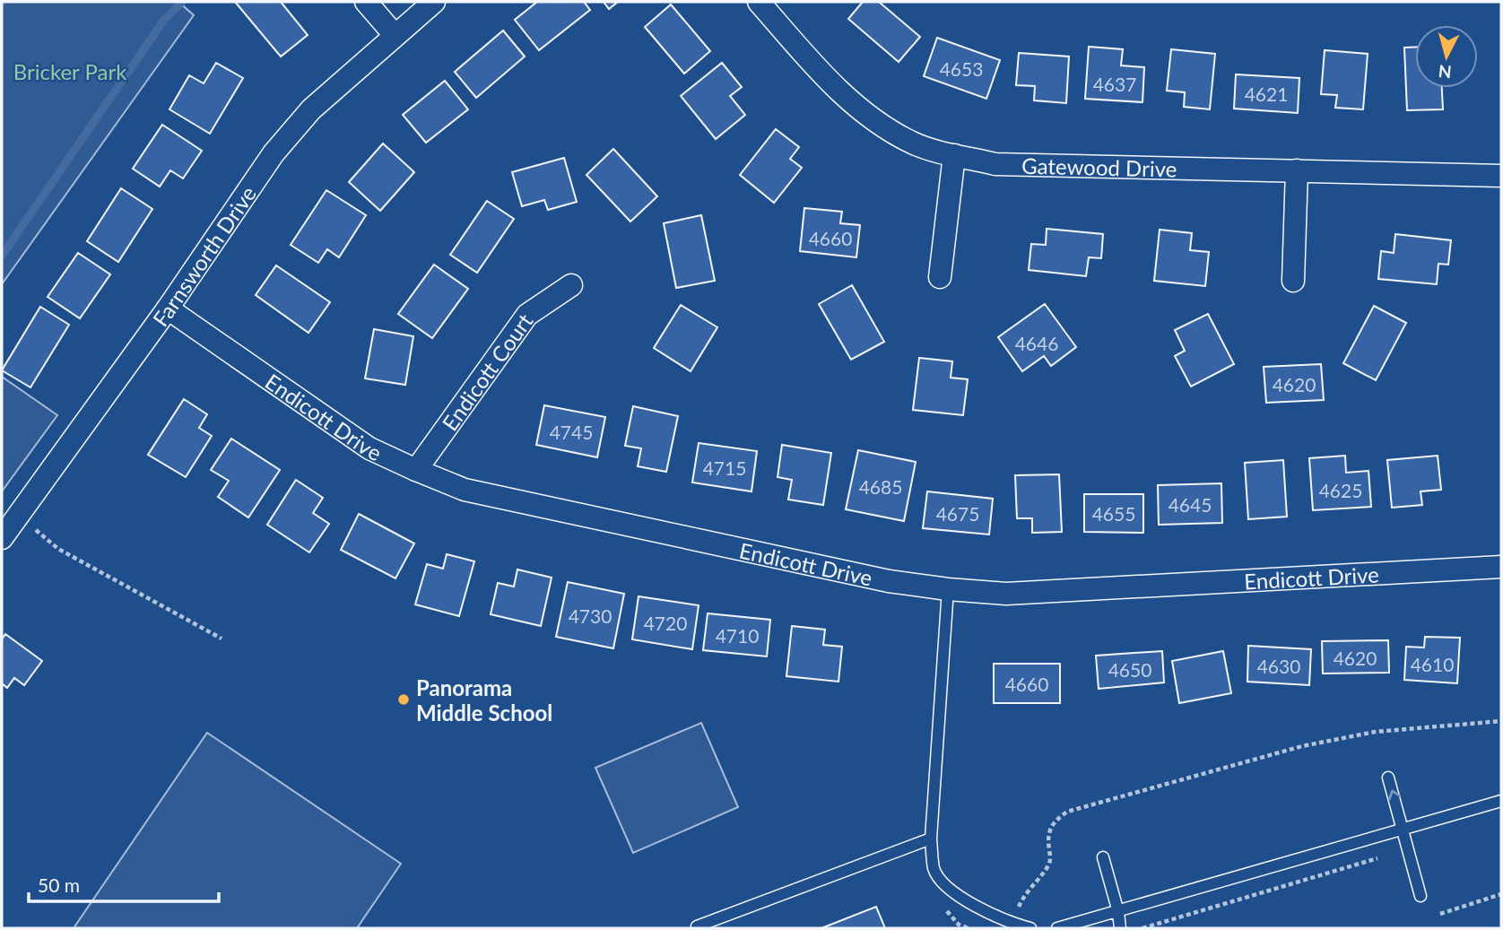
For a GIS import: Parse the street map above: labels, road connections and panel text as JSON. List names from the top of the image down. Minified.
{"streets":{"street":["Gatewood Drive","Farnsworth Drive","Endicott Court","Endicott Drive"]},"crossings":[["Farnsworth Drive","Endicott Drive"],["Endicott Court","Endicott Drive"]],"parks":["Bricker Park"],"places":["Panorama Middle School"],"house_numbers":["4653","4637","4621","4660","4646","4620","4745","4715","4685","4625","4645","4675","4655","4730","4720","4710","4620","4610","4630","4650","4660"],"scale_bar":"50 m","north":"bottom"}
